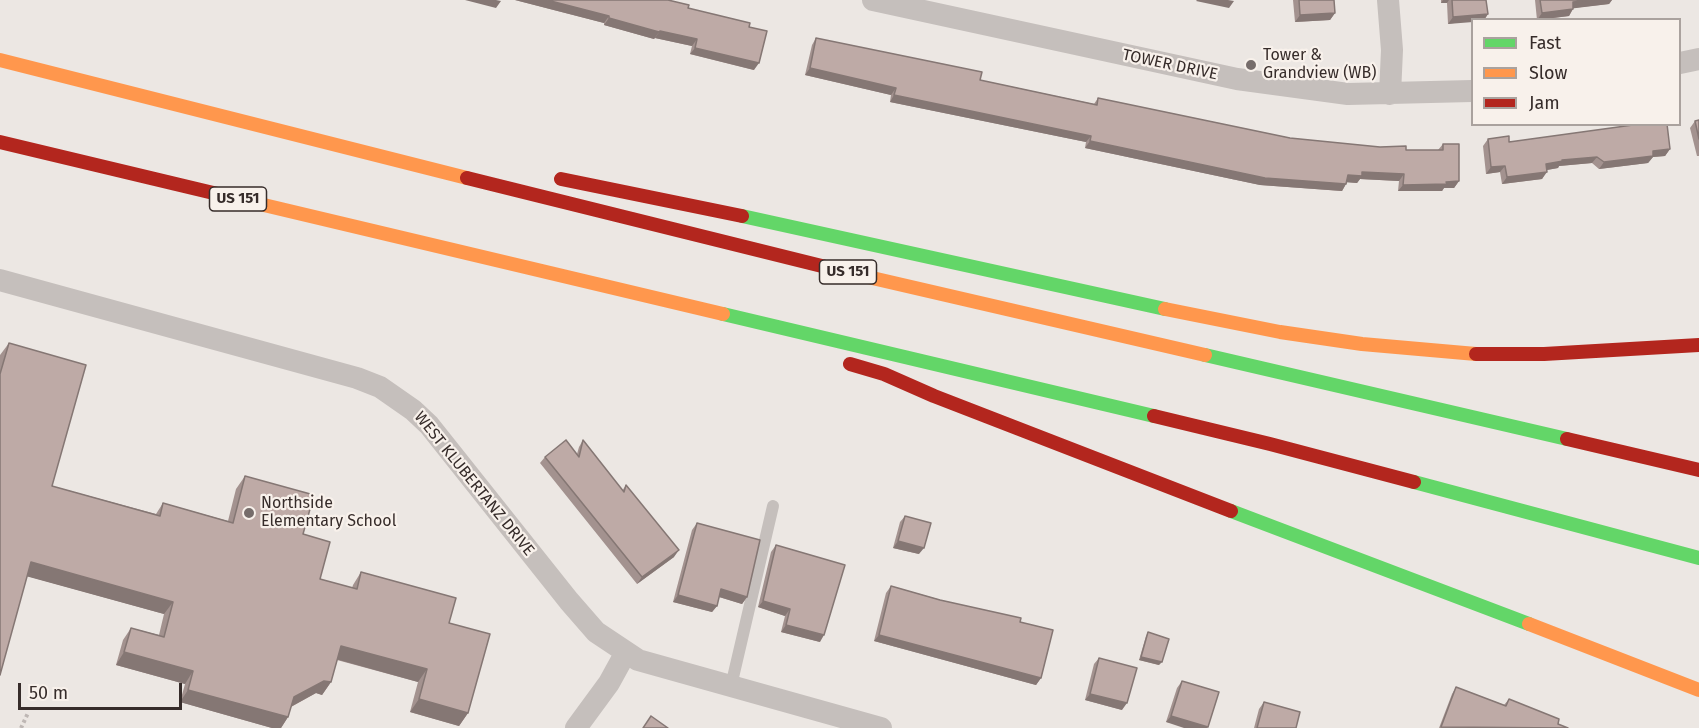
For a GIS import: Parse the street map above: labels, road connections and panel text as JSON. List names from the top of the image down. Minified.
{"streets":{"highway":["US 151"],"street":["TOWER DRIVE","WEST KLUBERTANZ DRIVE"]},"places":["Tower & Grandview (WB)","Northside Elementary School"],"legend":["Fast","Slow","Jam"],"scale_bar":"50 m"}
